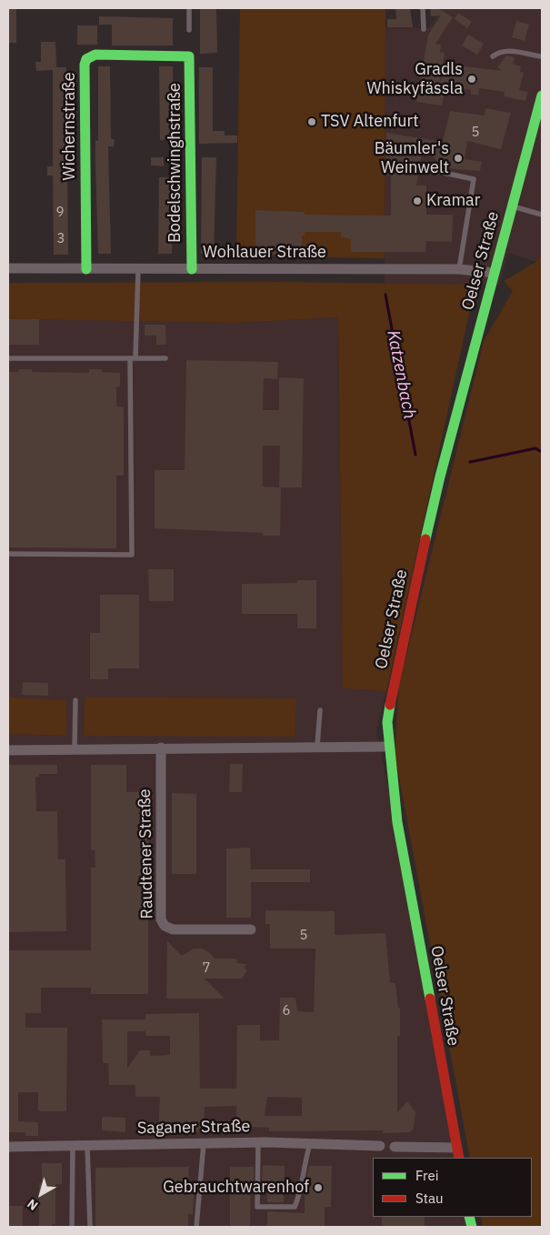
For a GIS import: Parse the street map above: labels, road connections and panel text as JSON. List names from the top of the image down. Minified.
{"streets":{"main road":["Wichernstraße","Bodelschwinghstraße","Oelser Straße"],"street":["Wohlauer Straße","Raudtener Straße","Saganer Straße"]},"crossings":[["Wichernstraße","Bodelschwinghstraße"],["Wichernstraße","Wohlauer Straße"],["Bodelschwinghstraße","Wohlauer Straße"],["Wohlauer Straße","Oelser Straße"]],"water":["Katzenbach"],"places":["Gradls Whiskyfässla","TSV Altenfurt","Bäumler's Weinwelt","Kramar","Gebrauchtwarenhof"],"house_numbers":["5","9","3","5","7","6"],"legend":["Frei","Stau"],"north":"bottom left"}
